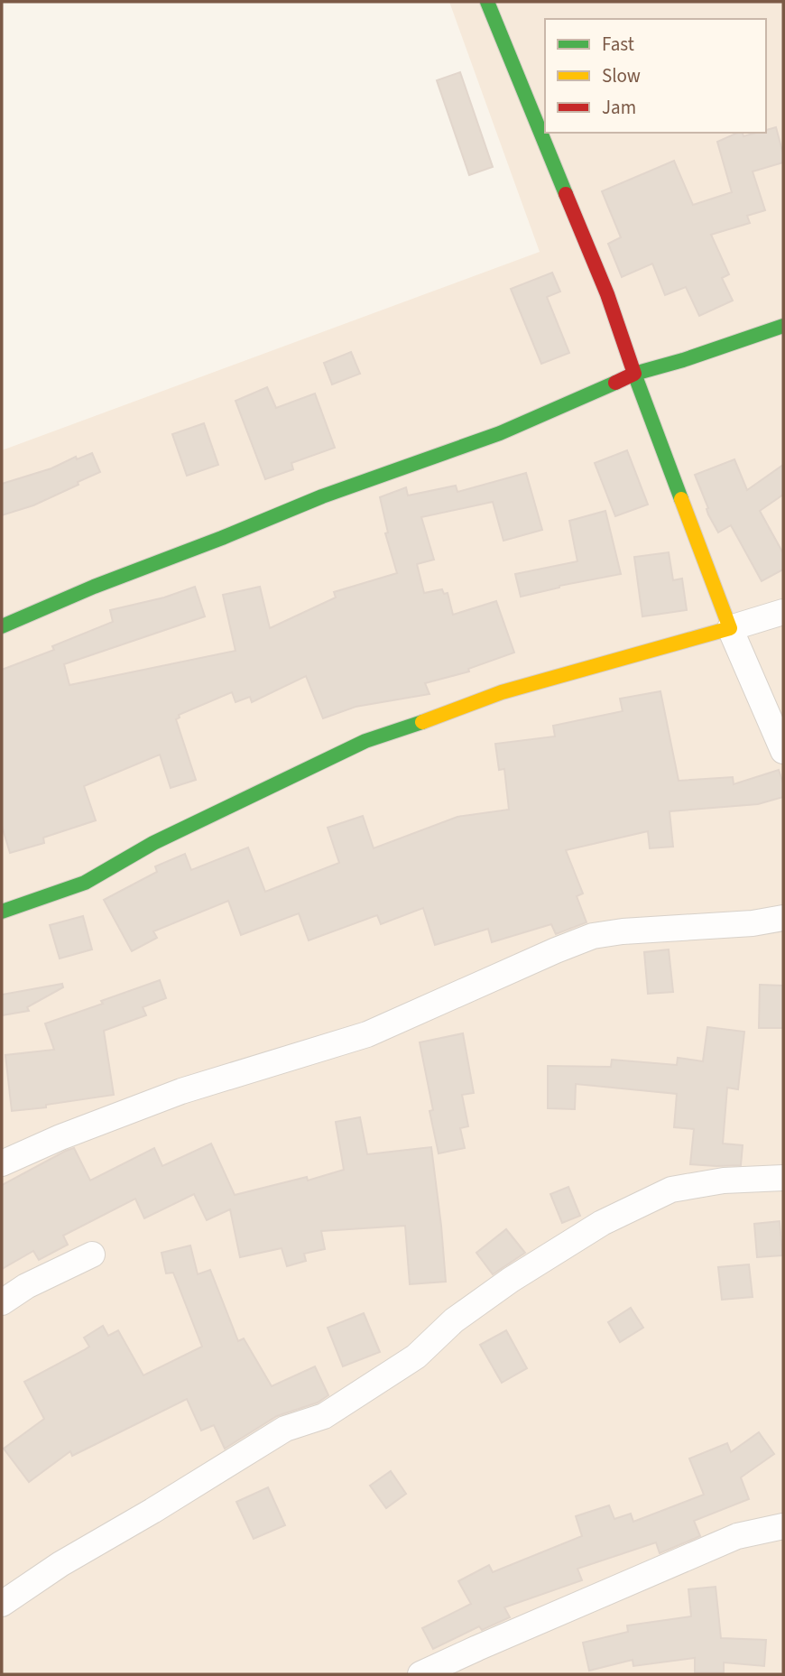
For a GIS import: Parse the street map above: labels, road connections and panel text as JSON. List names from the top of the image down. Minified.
{"legend":["Fast","Slow","Jam"]}
